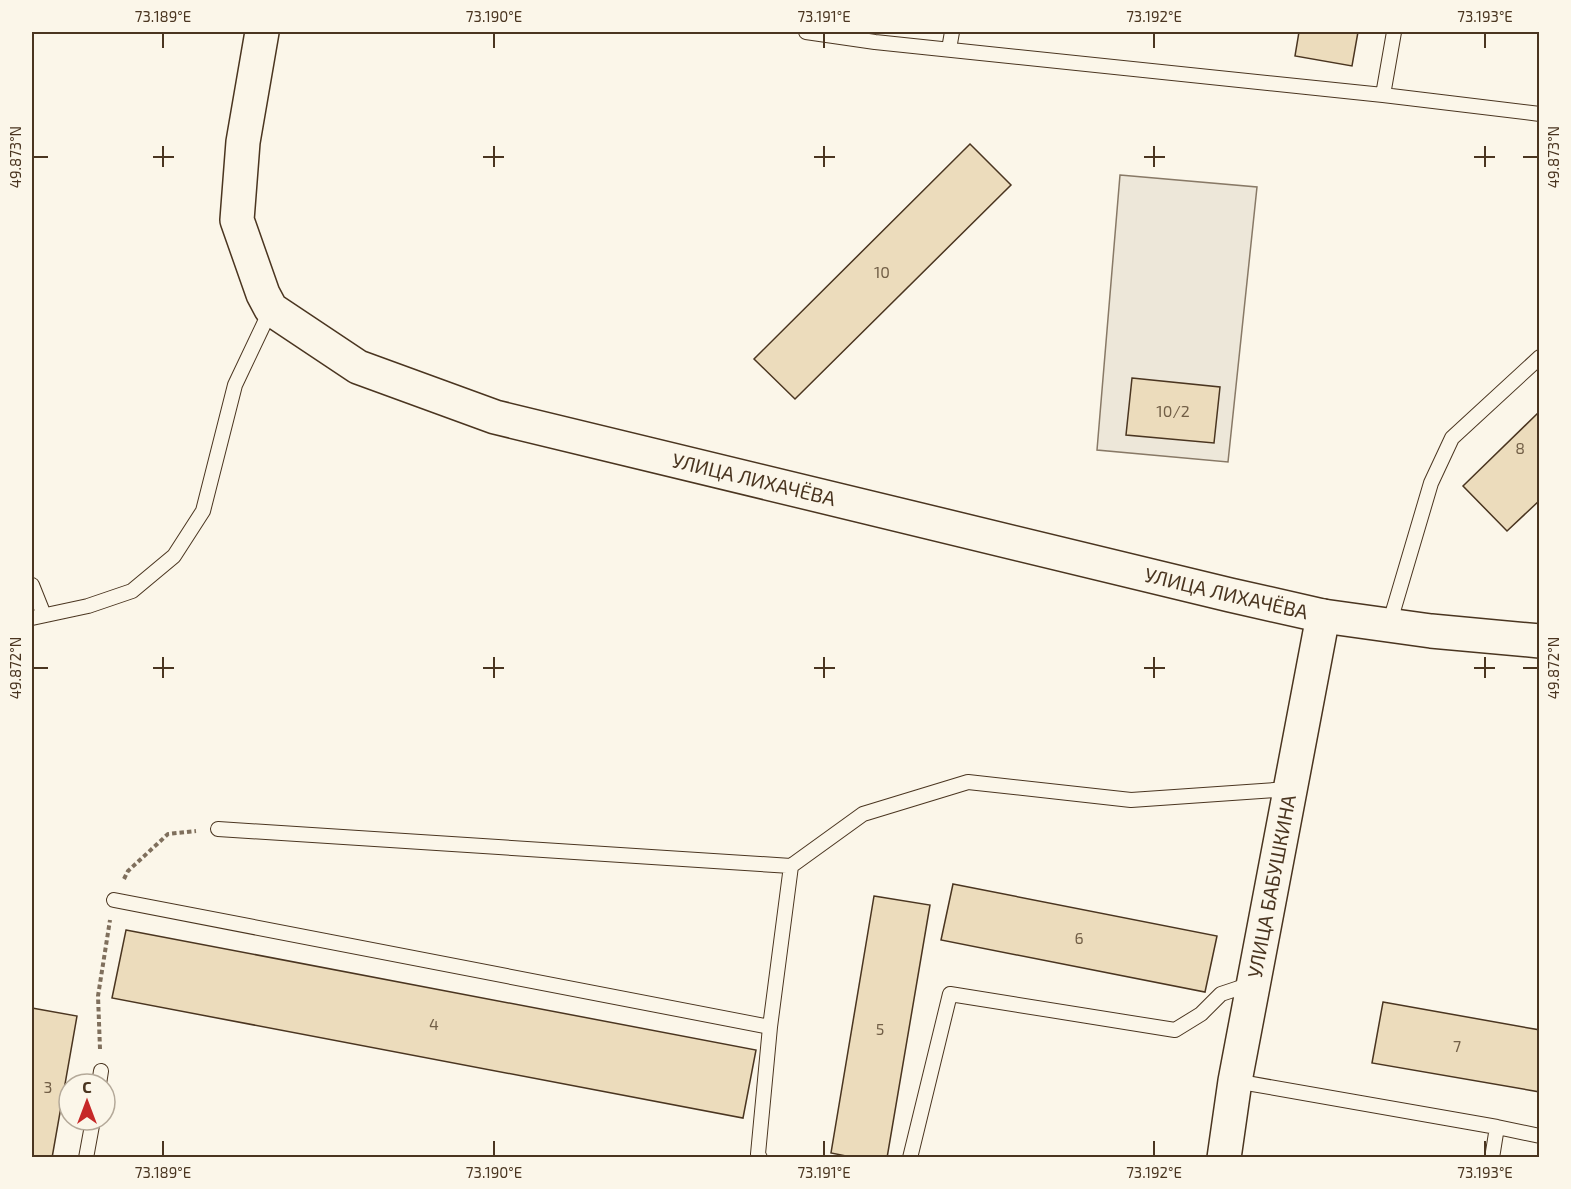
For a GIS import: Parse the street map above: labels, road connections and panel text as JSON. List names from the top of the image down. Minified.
{"streets":{"street":["УЛИЦА ЛИХАЧЁВА","УЛИЦА БАБУШКИНА"]},"crossings":[["УЛИЦА ЛИХАЧЁВА","УЛИЦА БАБУШКИНА"]],"house_numbers":["10","10/2","8","6","4","5","7","3"],"north":"top","coordinates":["73.189°E","73.190°E","73.191°E","73.192°E","73.193°E","49.873°N","49.872°N"]}
